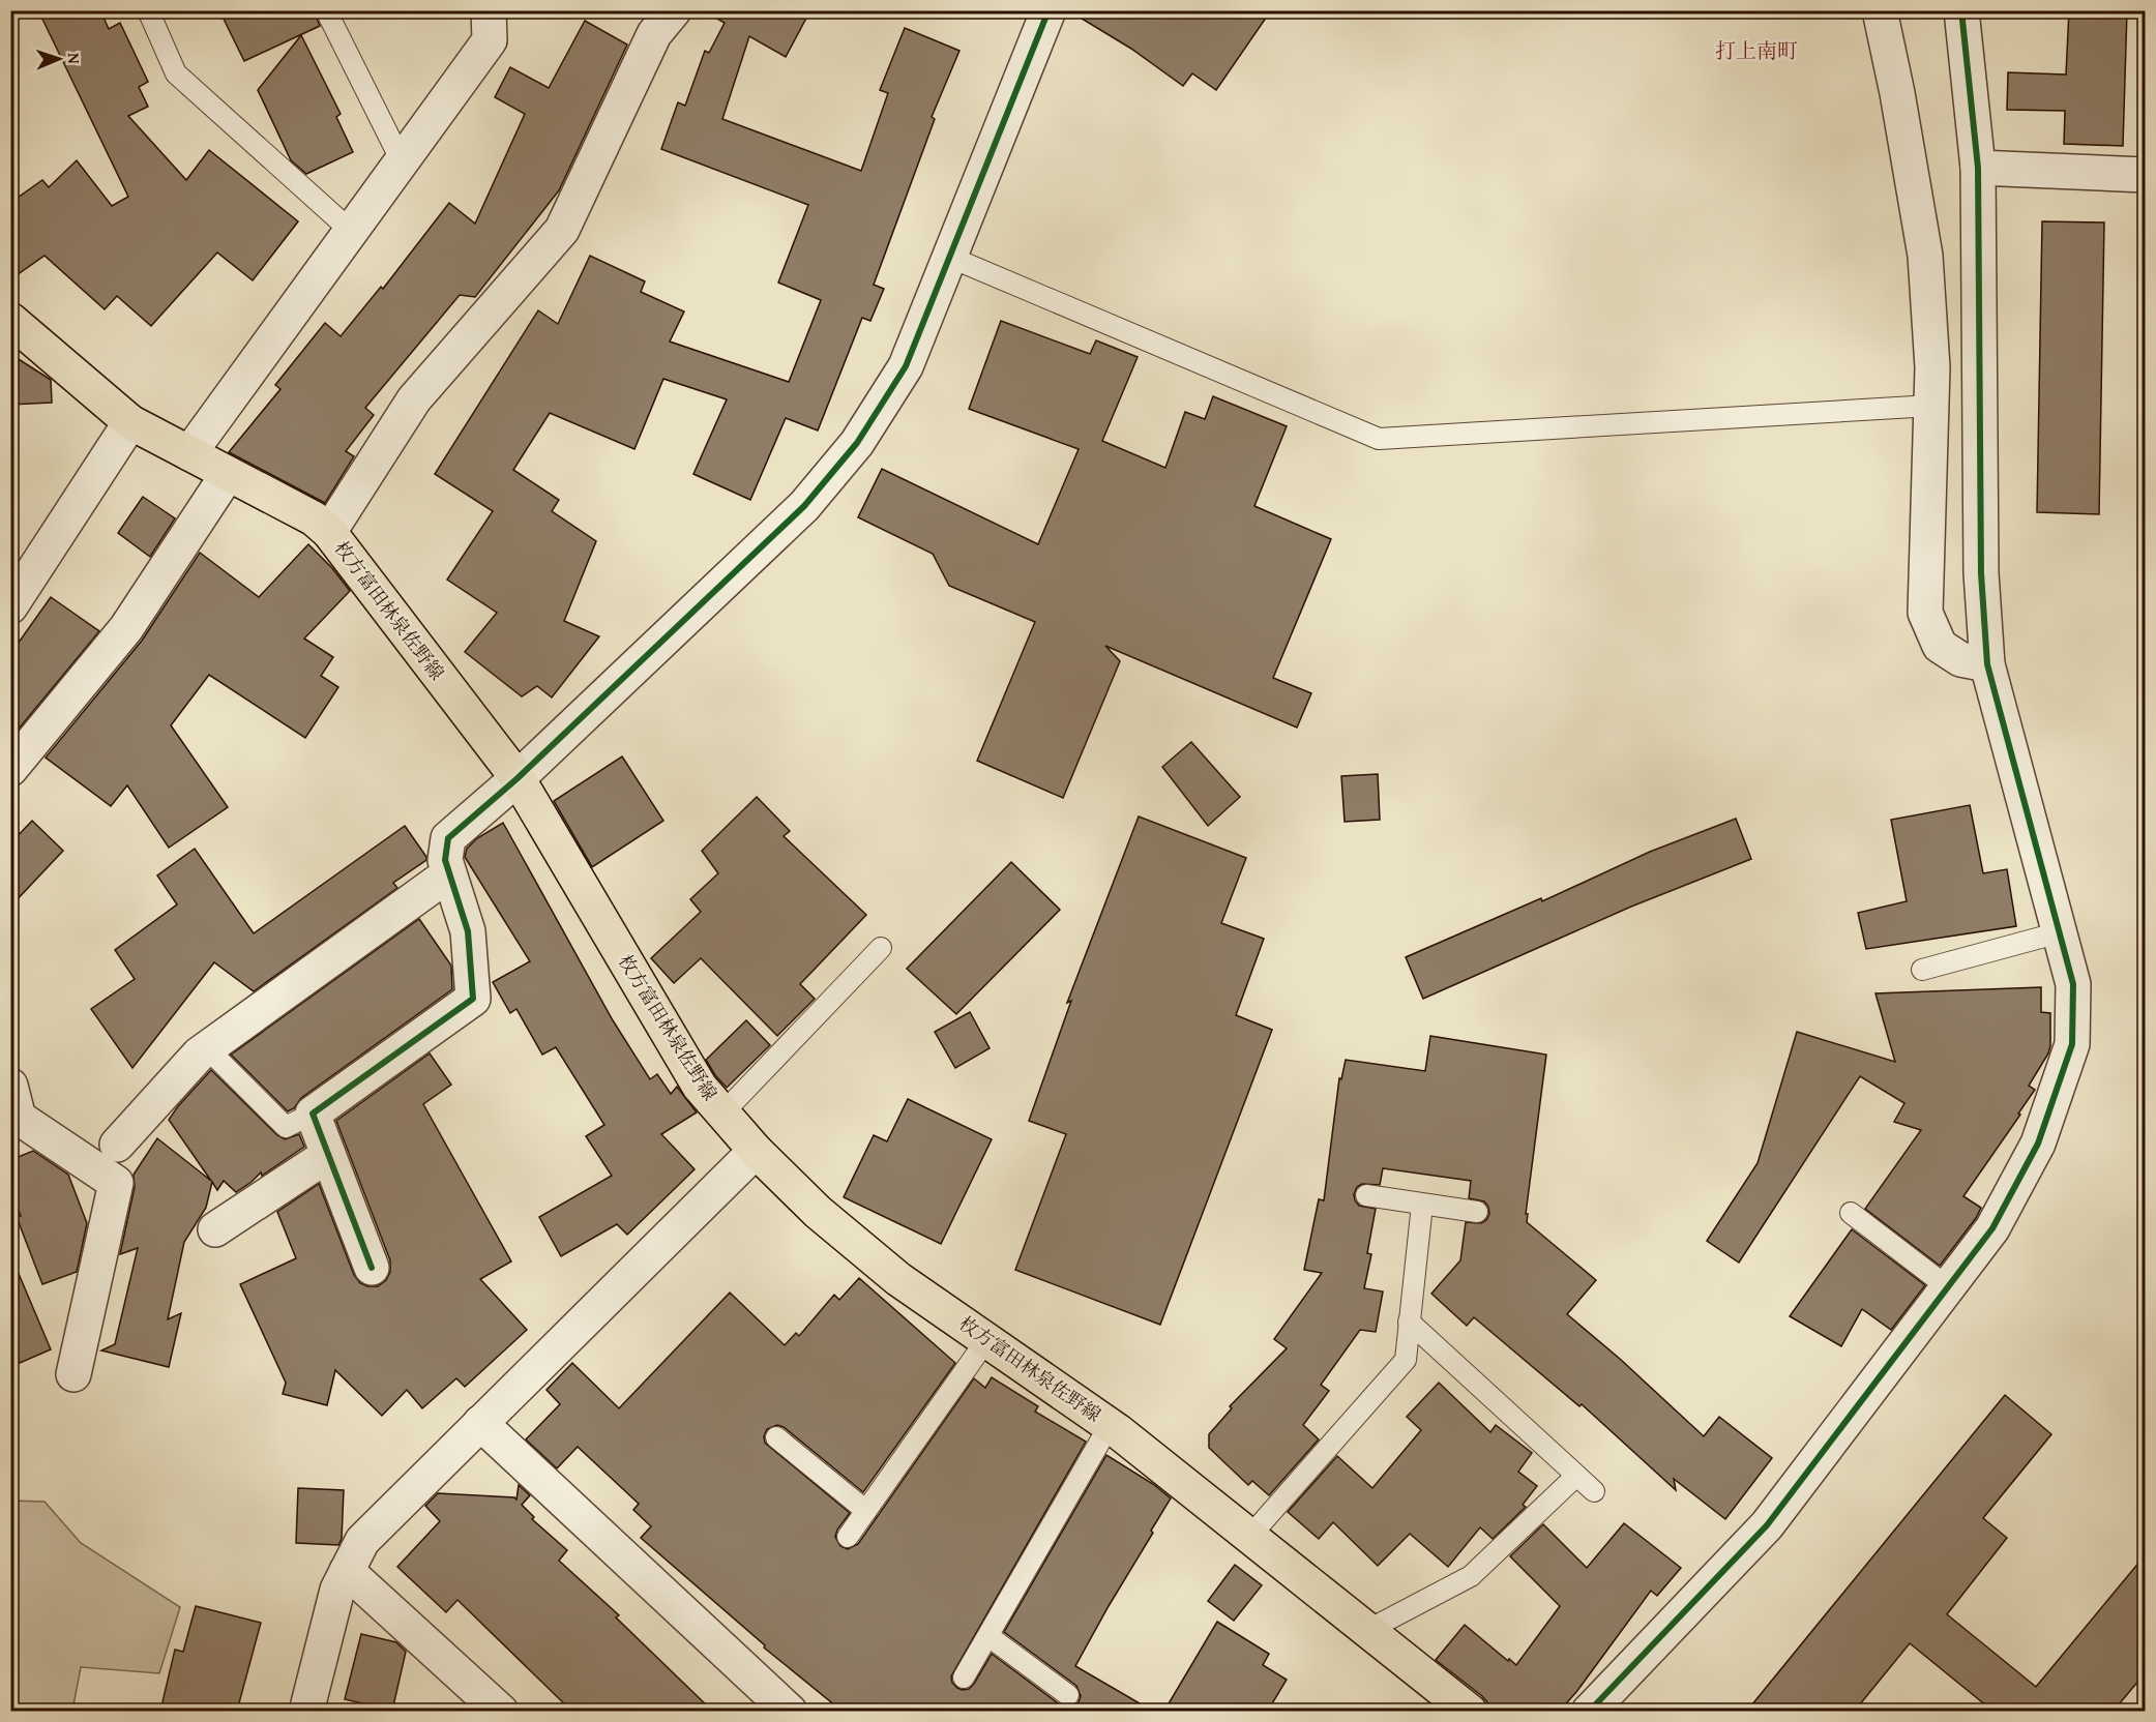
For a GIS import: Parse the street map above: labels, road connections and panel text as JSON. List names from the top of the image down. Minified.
{"streets":{"main road":["枚方富田林泉佐野線"]},"districts":["打上南町"],"north":"right"}
